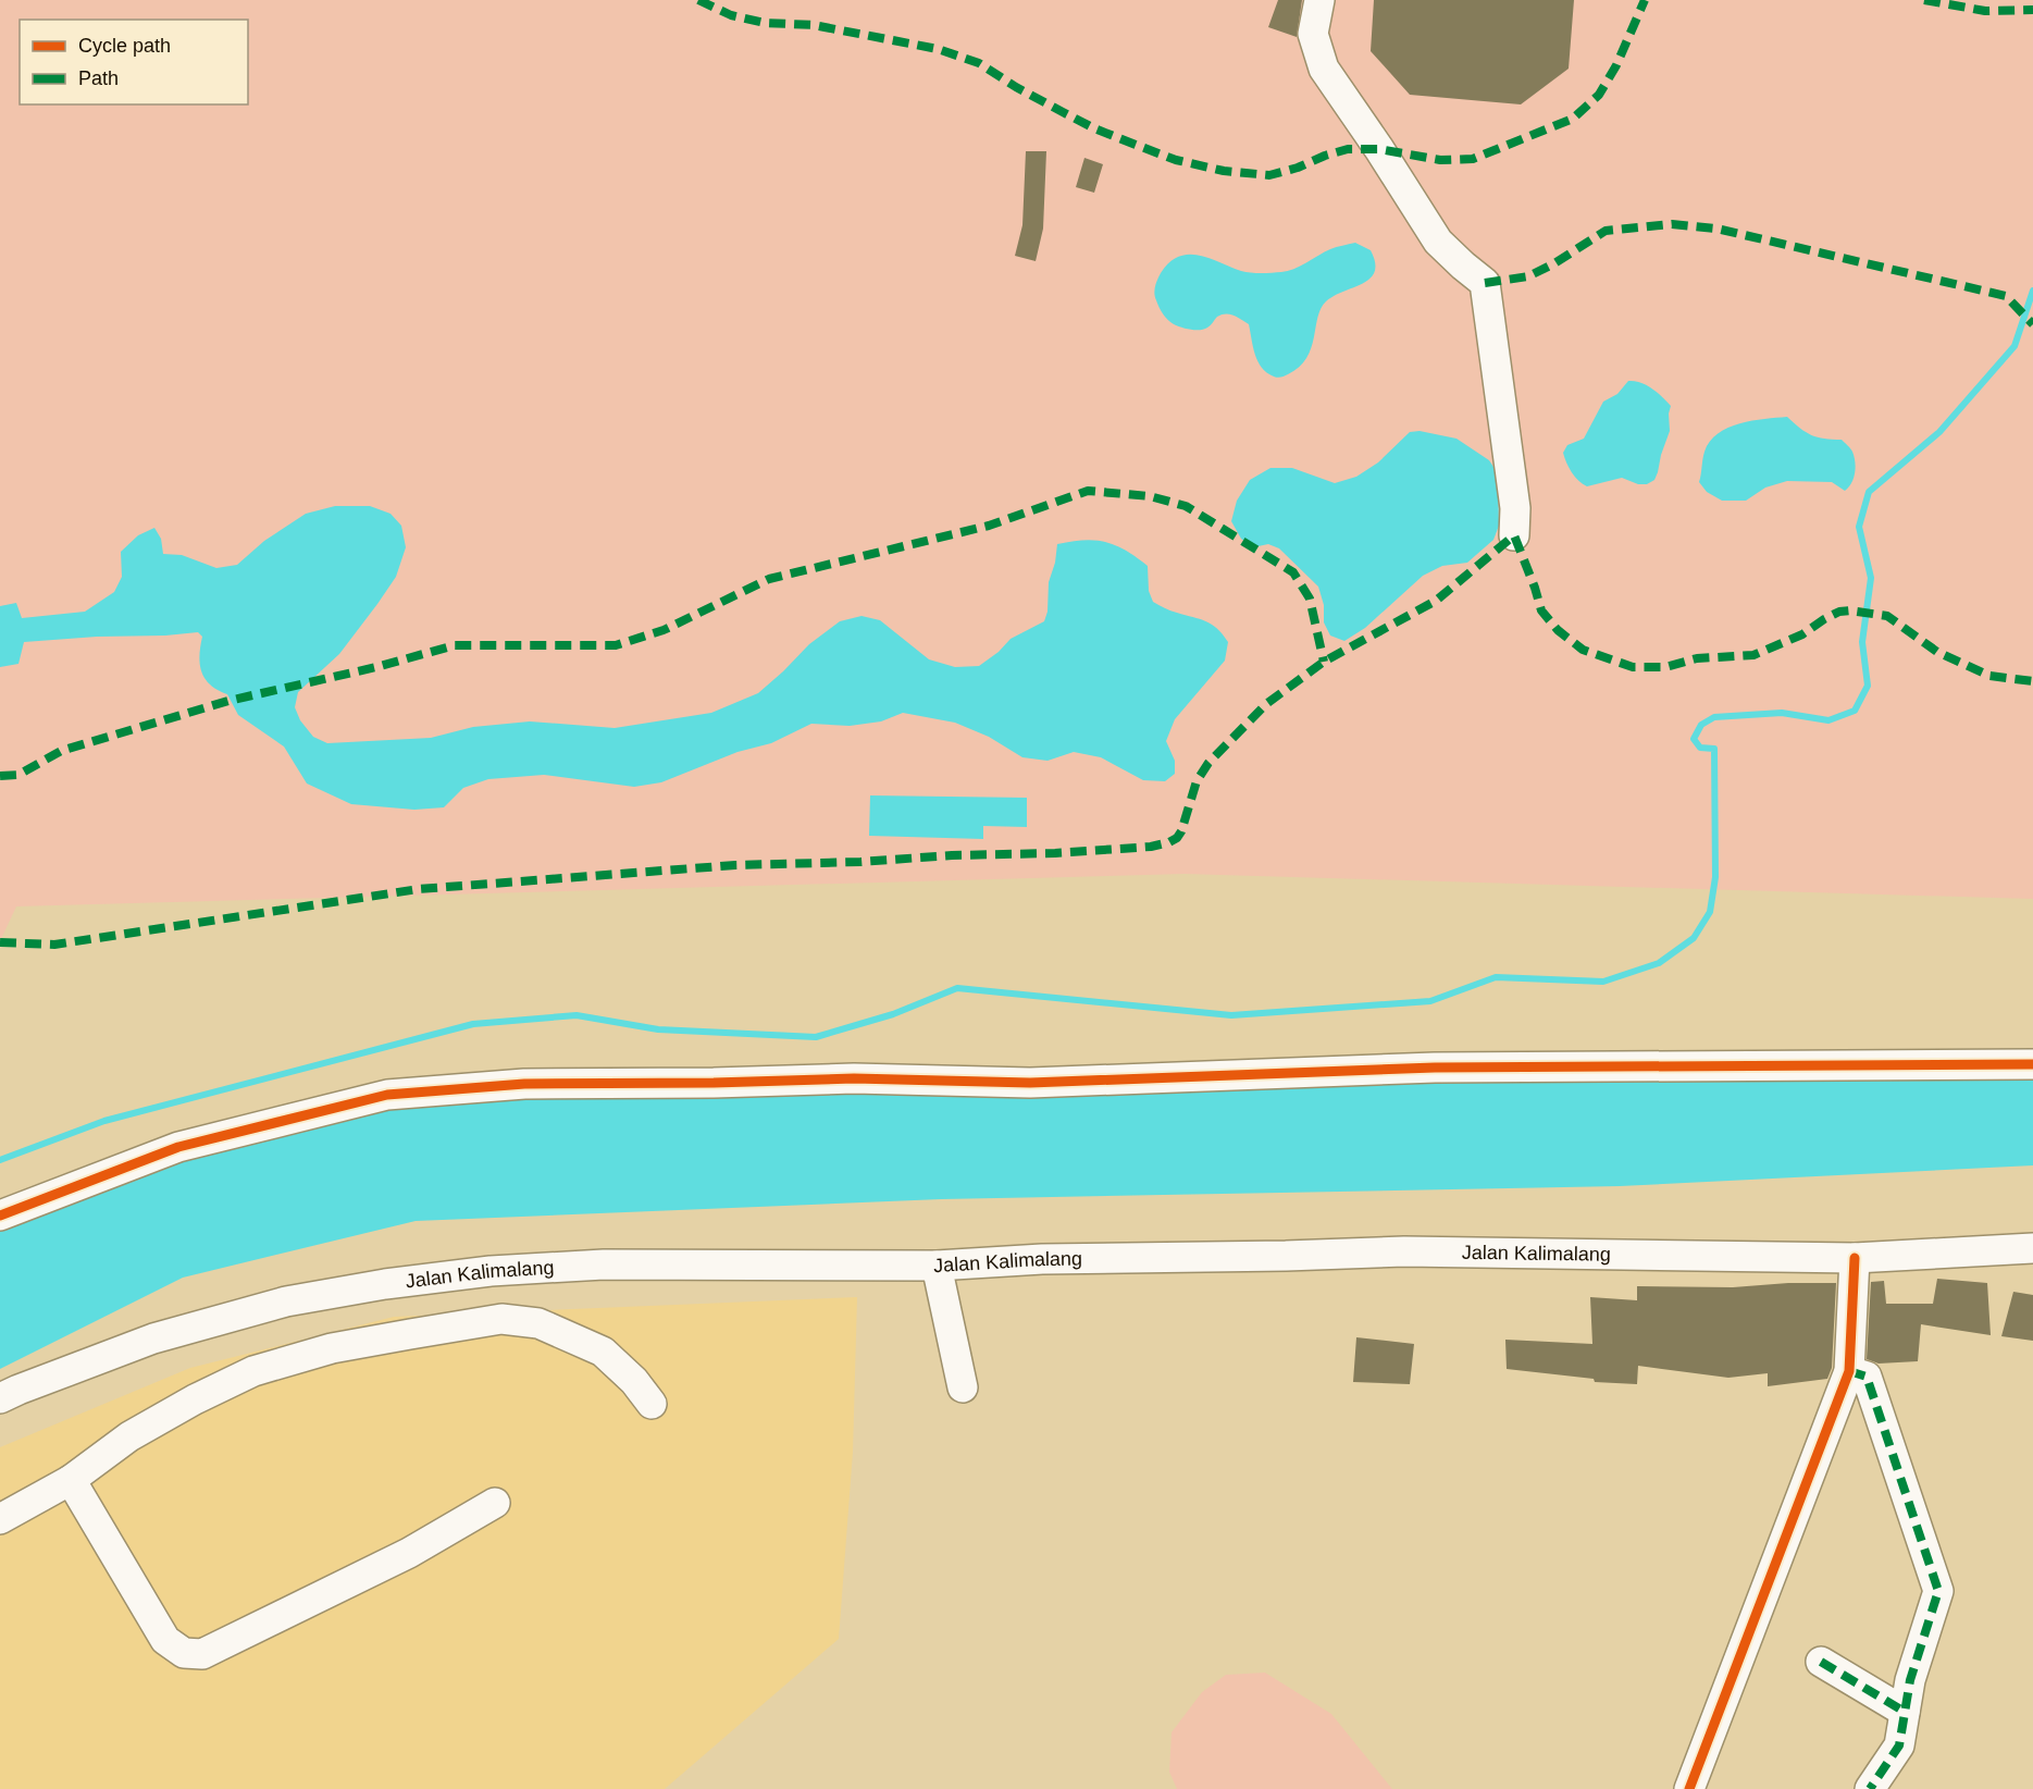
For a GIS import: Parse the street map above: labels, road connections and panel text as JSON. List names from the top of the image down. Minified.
{"streets":{"street":["Jalan Kalimalang"]},"legend":["Cycle path","Path"]}
